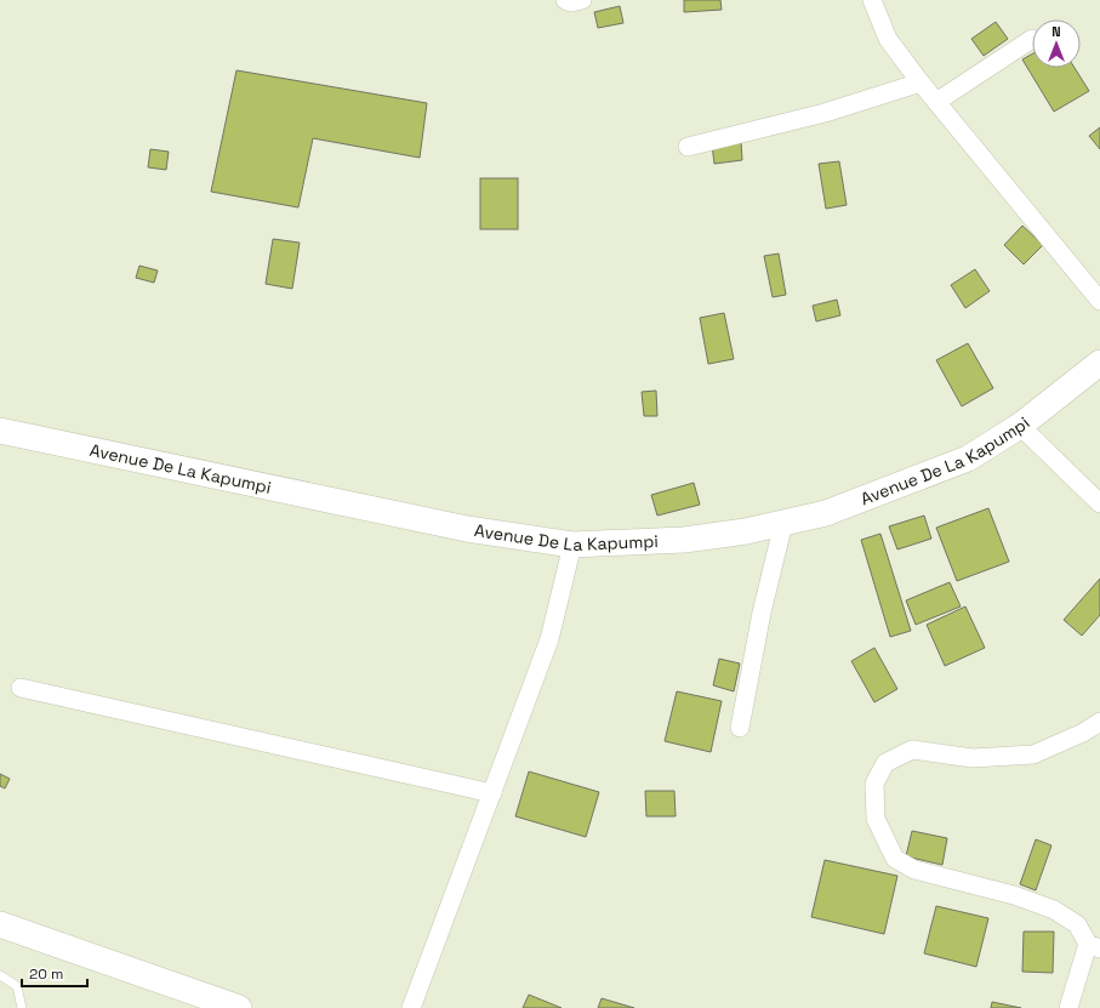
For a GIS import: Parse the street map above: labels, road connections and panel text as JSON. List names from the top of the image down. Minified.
{"streets":{"main road":["Avenue De La Kapumpi"]},"scale_bar":"20 m","north":"top"}
